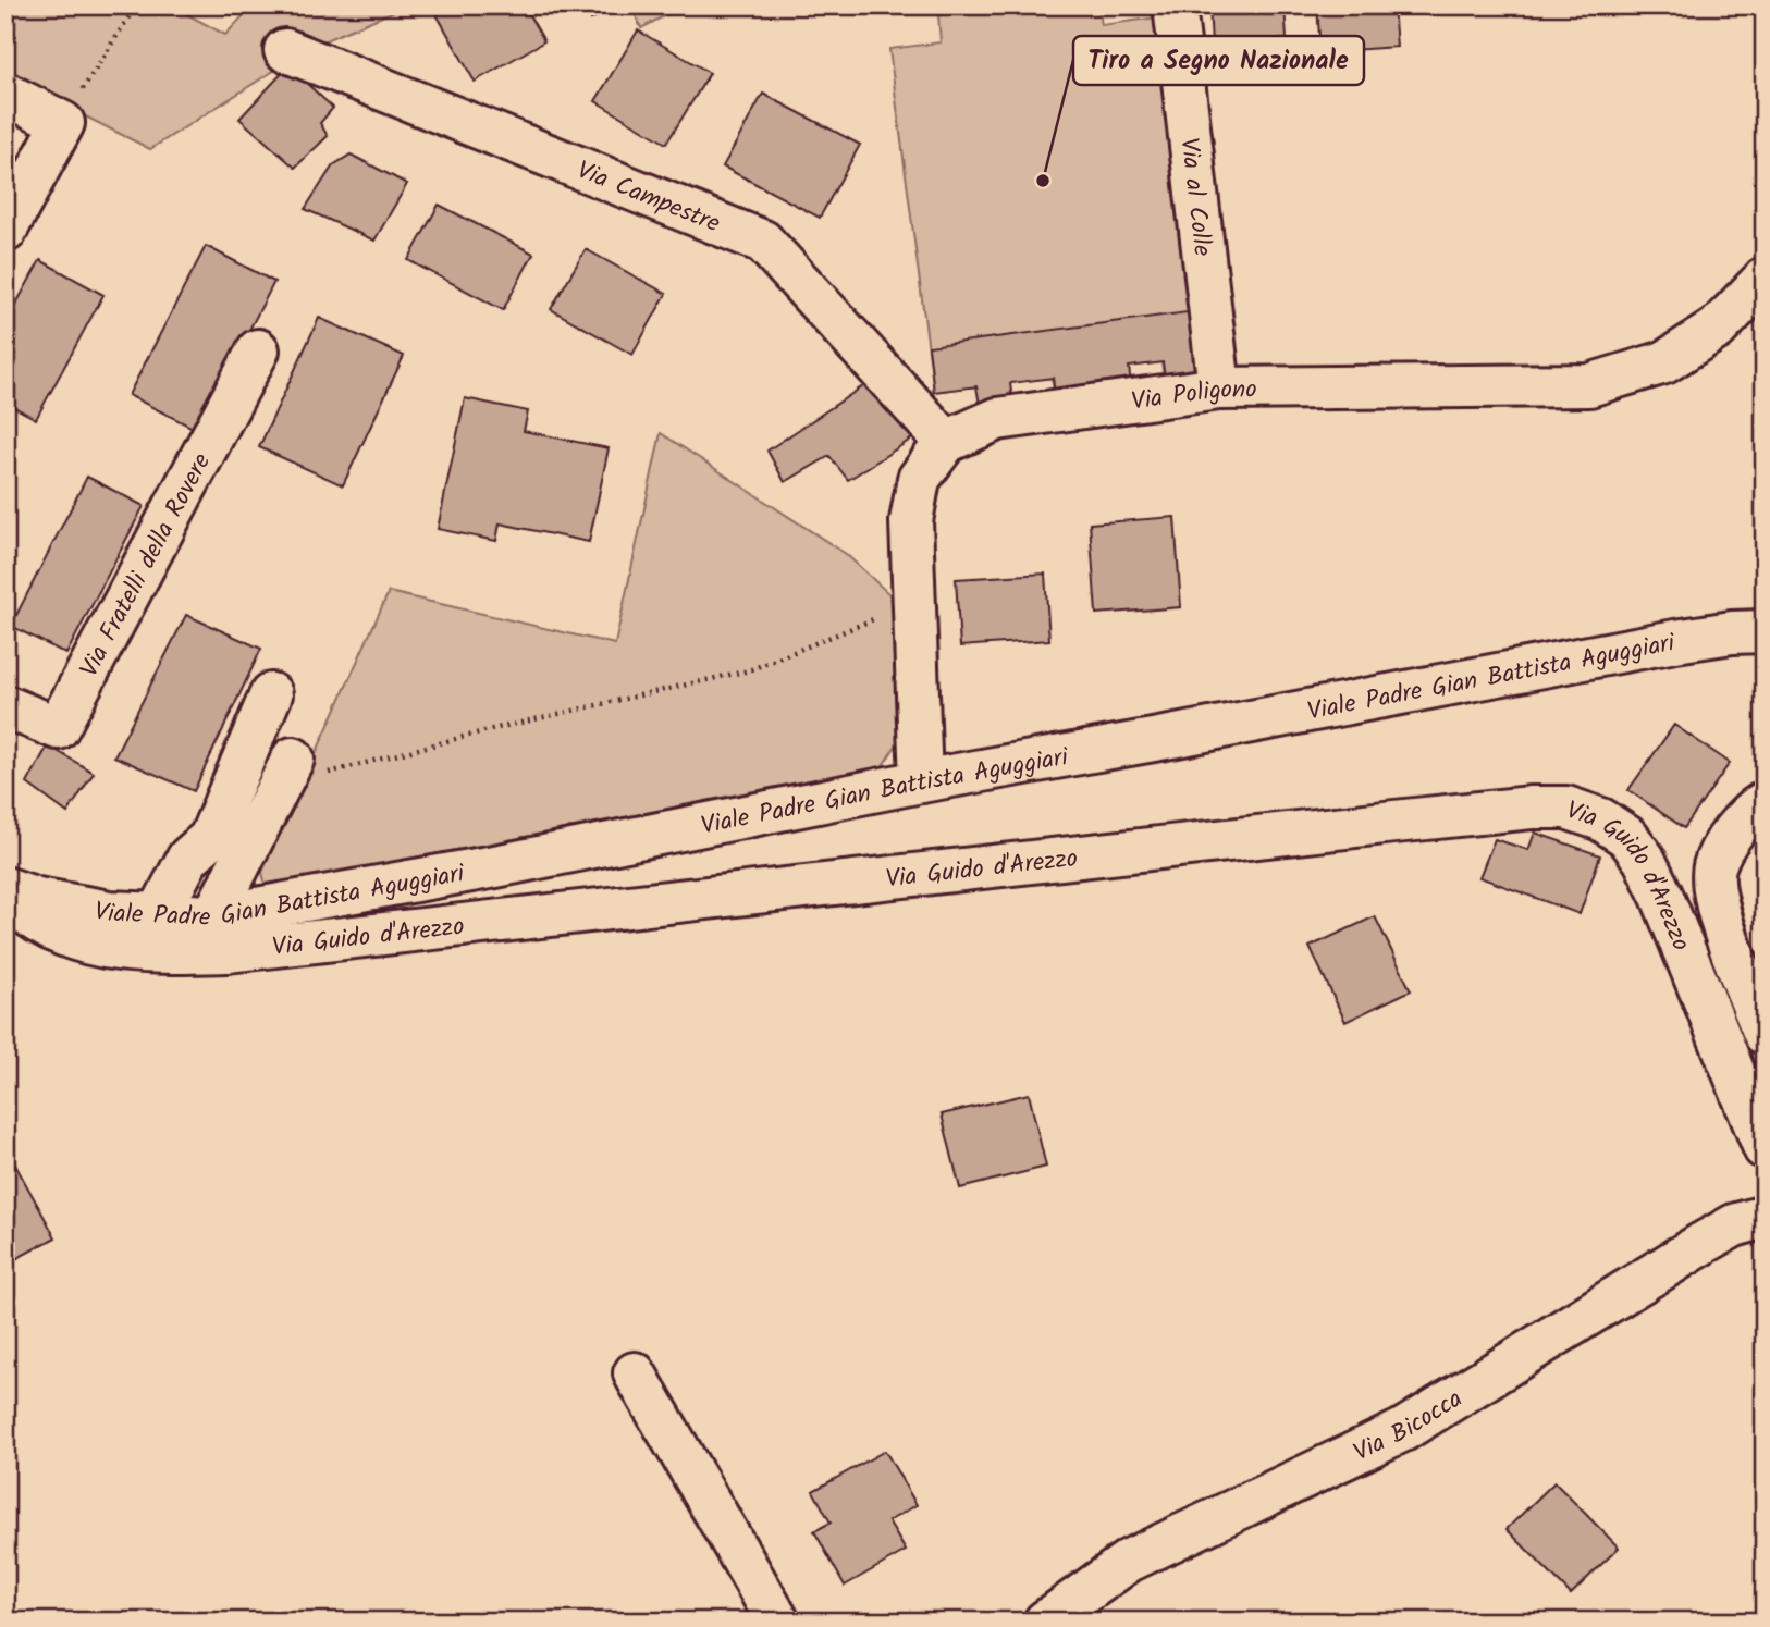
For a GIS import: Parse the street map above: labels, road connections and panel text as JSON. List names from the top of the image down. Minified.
{"streets":{"street":["Via Campestre","Via al Colle","Via Poligono","Via Fratelli della Rovere","Viale Padre Gian Battista Aguggiari","Via Guido d'Arezzo","Via Bicocca"]},"crossings":[["Via Campestre","Via Poligono"],["Via al Colle","Via Poligono"],["Via Poligono","Viale Padre Gian Battista Aguggiari"]],"places":["Tiro a Segno Nazionale"]}
